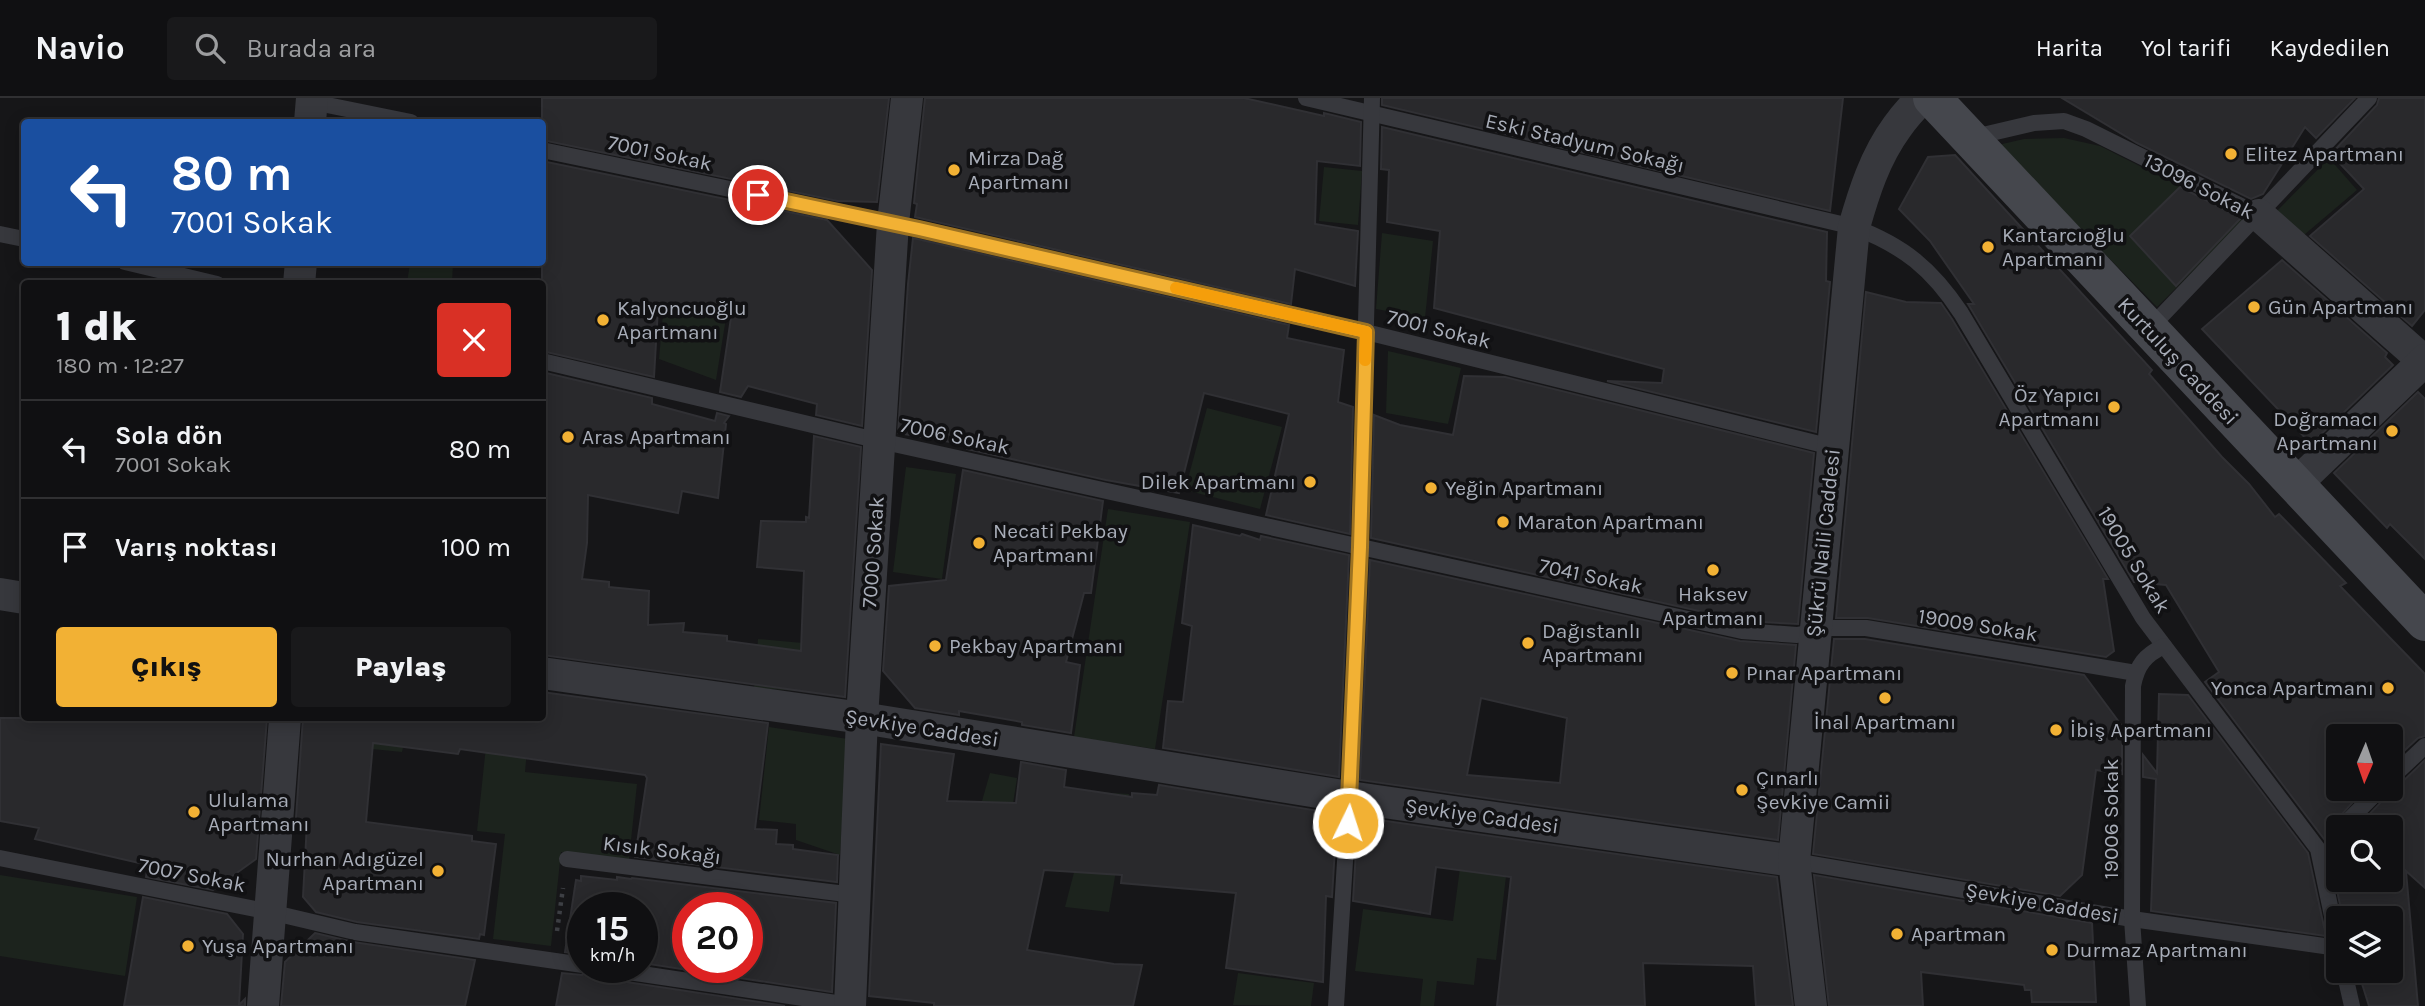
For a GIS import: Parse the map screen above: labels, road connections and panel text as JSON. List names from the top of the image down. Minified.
{"streets":{"main road":["Kurtuluş Caddesi"],"street":["13096 Sokak","Şükrü Naili Caddesi","7000 Sokak","Şevkiye Caddesi"],"lane":["Eski Stadyum Sokağı","7001 Sokak","7006 Sokak","19005 Sokak","7041 Sokak","19009 Sokak","19006 Sokak","Kısık Sokağı","7007 Sokak"]},"crossings":[["Eski Stadyum Sokağı","Şükrü Naili Caddesi"],["Eski Stadyum Sokağı","19005 Sokak"],["7001 Sokak","Şükrü Naili Caddesi"],["7001 Sokak","7000 Sokak"],["13096 Sokak","Kurtuluş Caddesi"],["7006 Sokak","7000 Sokak"],["7006 Sokak","7041 Sokak"],["Şükrü Naili Caddesi","19005 Sokak"],["Şükrü Naili Caddesi","7041 Sokak"],["Şükrü Naili Caddesi","19009 Sokak"],["Şükrü Naili Caddesi","Şevkiye Caddesi"],["7000 Sokak","Şevkiye Caddesi"],["7000 Sokak","Kısık Sokağı"],["7041 Sokak","19009 Sokak"],["19009 Sokak","19006 Sokak"],["Şevkiye Caddesi","19006 Sokak"]],"places":["Elitez Apartmanı","Mirza Dağ Apartmanı","Kantarcıoğlu Apartmanı","Gün Apartmanı","Kalyoncuoğlu Apartmanı","Öz Yapıcı Apartmanı","Doğramacı Apartmanı","Aras Apartmanı","Dilek Apartmanı","Yeğin Apartmanı","Maraton Apartmanı","Necati Pekbay Apartmanı","Haksev Apartmanı","Dağıstanlı Apartmanı","Pekbay Apartmanı","Pınar Apartmanı","Yonca Apartmanı","İnal Apartmanı","İbiş Apartmanı","Çınarlı Şevkiye Camii","Ululama Apartmanı","Nurhan Adıgüzel Apartmanı","Apartman","Yuşa Apartmanı","Durmaz Apartmanı"],"north":"bottom","page":{"header":"Navio","search":"Burada ara","nav":["Harita","Yol tarifi","Kaydedilen"],"turn":["80 m","7001 Sokak"],"heading":["1 dk","180 m · 12:27"],"list":[{"name":"Sola dön","note":"7001 Sokak","value":"80 m"},{"name":"Varış noktası","value":"100 m"}],"buttons":["Çıkış","Paylaş"],"speed":"15 km/h","limit":"20"}}
